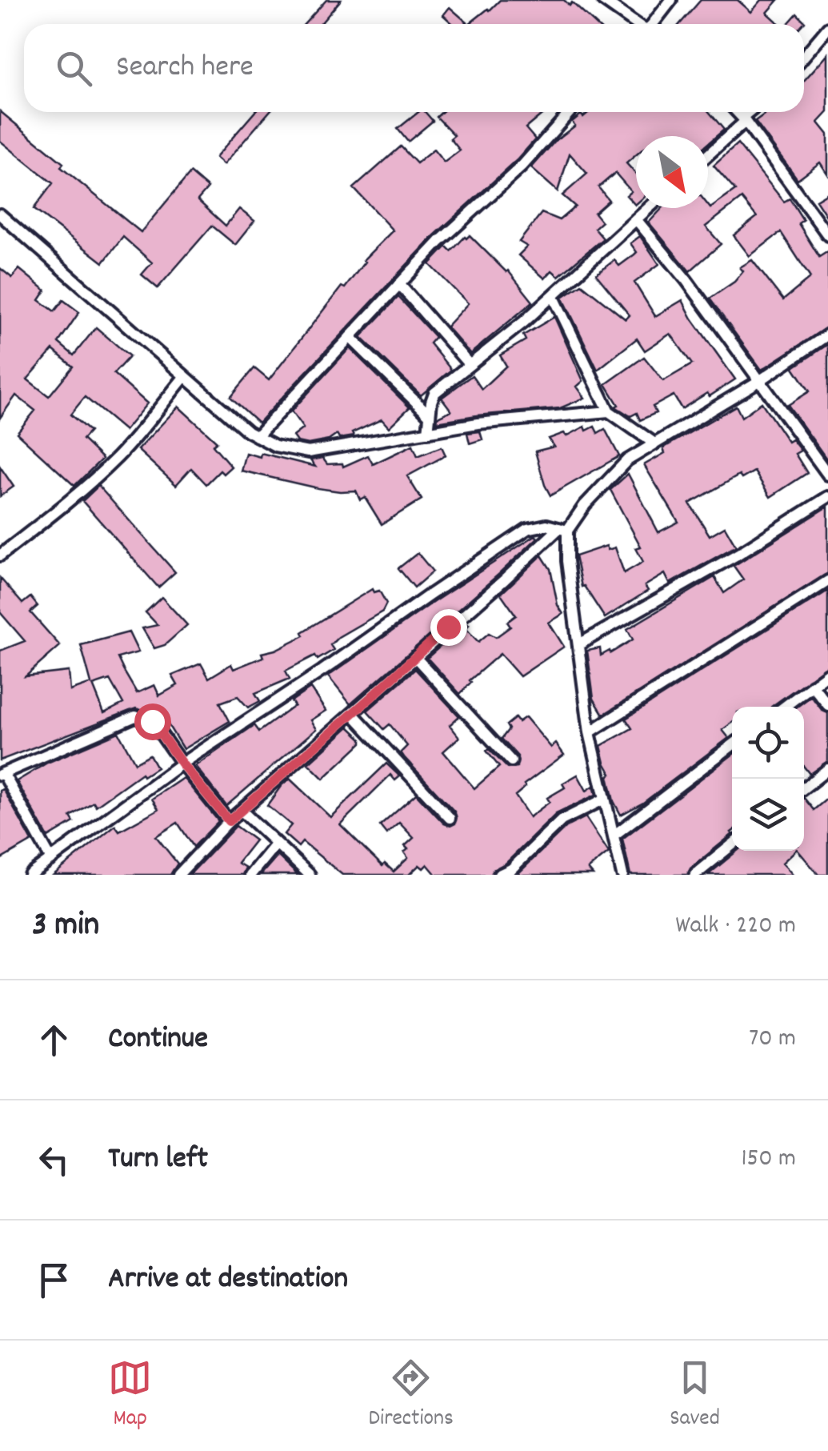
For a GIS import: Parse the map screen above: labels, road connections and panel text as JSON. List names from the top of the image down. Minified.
{"north":"bottom right","page":{"search":"Search here","heading":["3 min","Walk · 220 m"],"list":[["Continue","70 m"],["Turn left","150 m"],"Arrive at destination"],"nav":["Map","Directions","Saved"]}}
